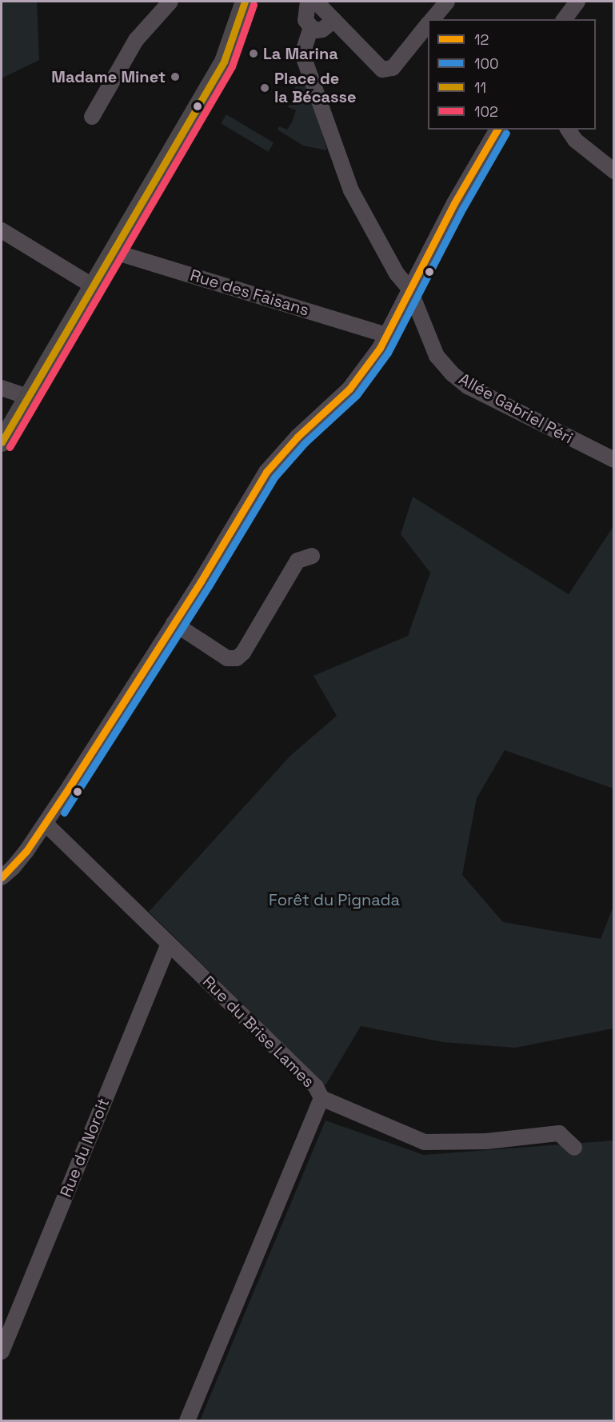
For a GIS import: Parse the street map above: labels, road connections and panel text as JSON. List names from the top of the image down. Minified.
{"streets":{"street":["Rue des Faisans","Allée Gabriel Péri","Rue du Brise Lames","Rue du Noroit"]},"crossings":[["Rue du Brise Lames","Rue du Noroit"]],"parks":["Forêt du Pignada"],"places":["La Marina","Madame Minet","Place de la Bécasse"],"lines":["transit line 11","transit line 102","transit line 12","transit line 100"],"legend":["12","100","11","102"]}
